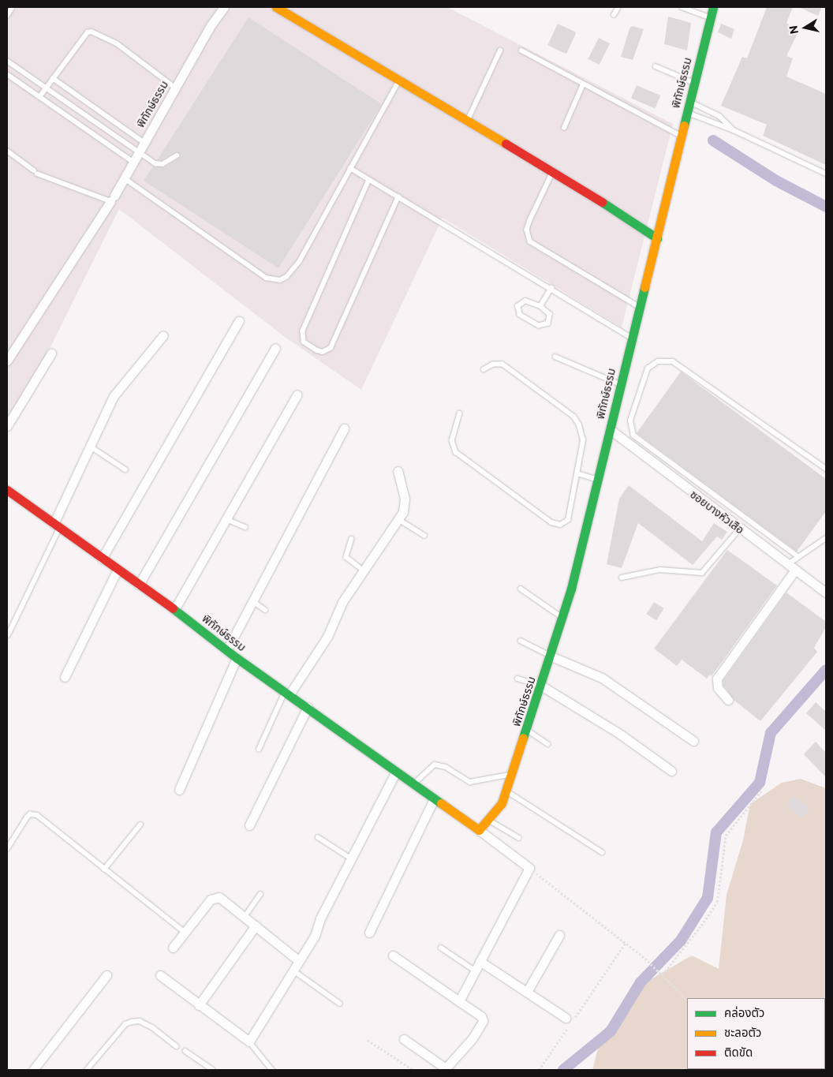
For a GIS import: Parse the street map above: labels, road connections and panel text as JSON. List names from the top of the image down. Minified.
{"streets":{"street":["พิทักษ์ธรรม","ซอยบางหัวเสือ"]},"crossings":[["พิทักษ์ธรรม","ซอยบางหัวเสือ"]],"legend":["คล่องตัว","ชะลอตัว","ติดขัด"],"north":"left"}
